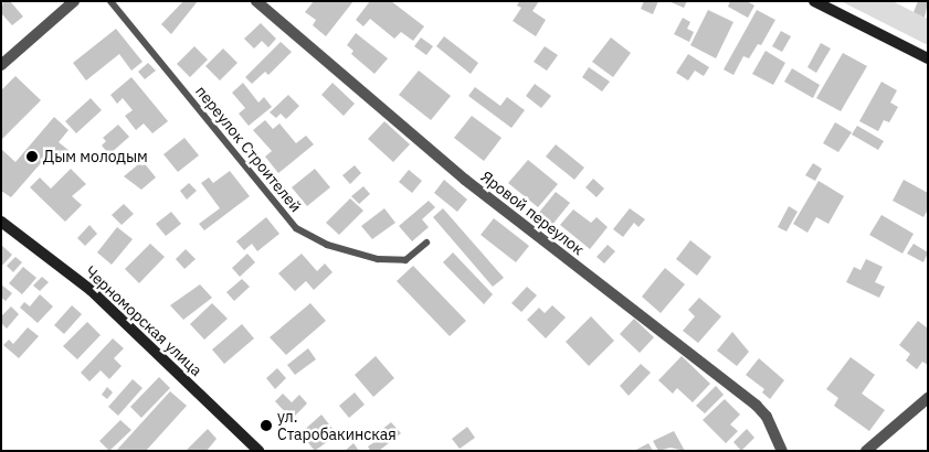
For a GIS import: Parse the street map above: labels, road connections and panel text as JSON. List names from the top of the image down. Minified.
{"streets":{"street":["Яровой переулок","Черноморская улица"],"lane":["переулок Строителей"]},"places":["Дым молодым","ул. Старобакинская"]}
